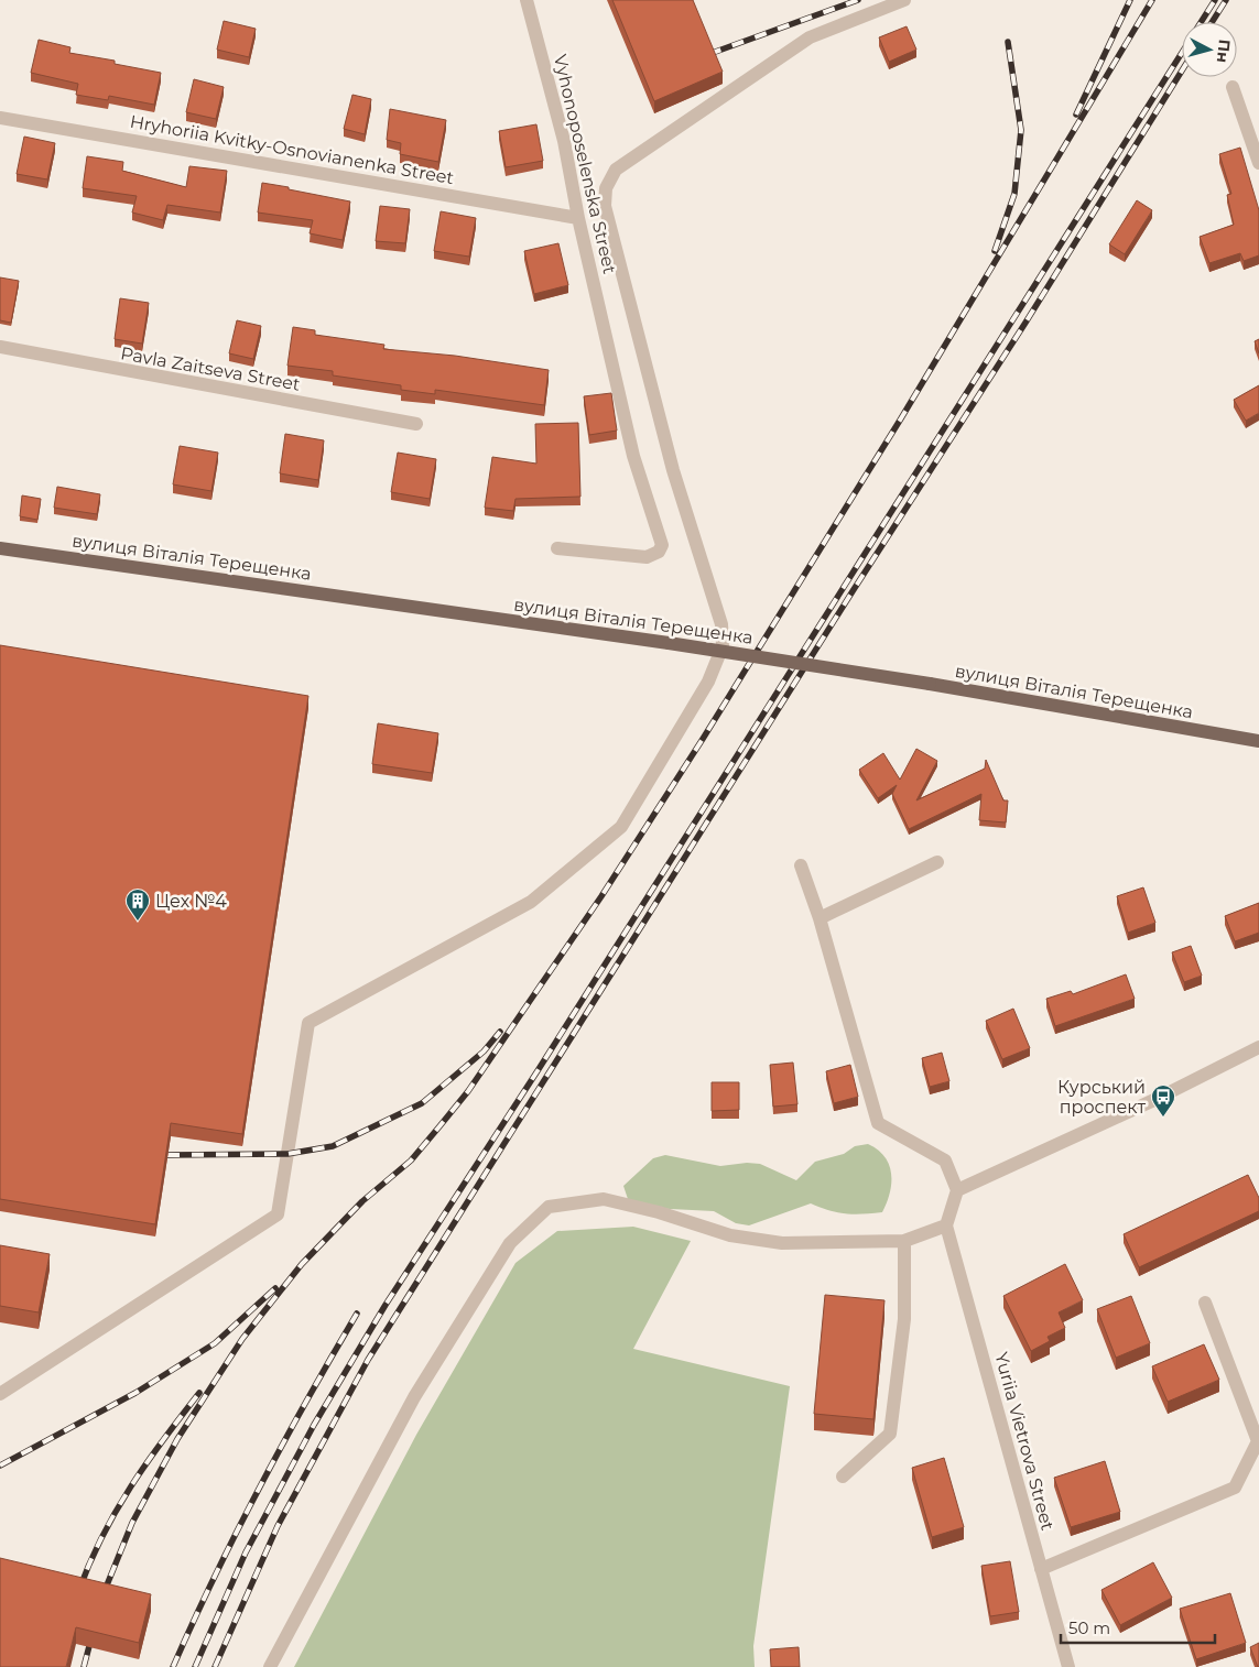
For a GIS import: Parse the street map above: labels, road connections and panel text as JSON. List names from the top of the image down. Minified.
{"streets":{"main road":["вулиця Віталія Терещенка"],"street":["Hryhoriia Kvitky-Osnovianenka Street","Vyhonoposelenska Street","Pavla Zaitseva Street","Yuriia Vietrova Street"]},"crossings":[["Hryhoriia Kvitky-Osnovianenka Street","Vyhonoposelenska Street"]],"places":{"building":["Цех №4"],"bus stop":["Курський проспект"]},"scale_bar":"50 m","north":"right"}
